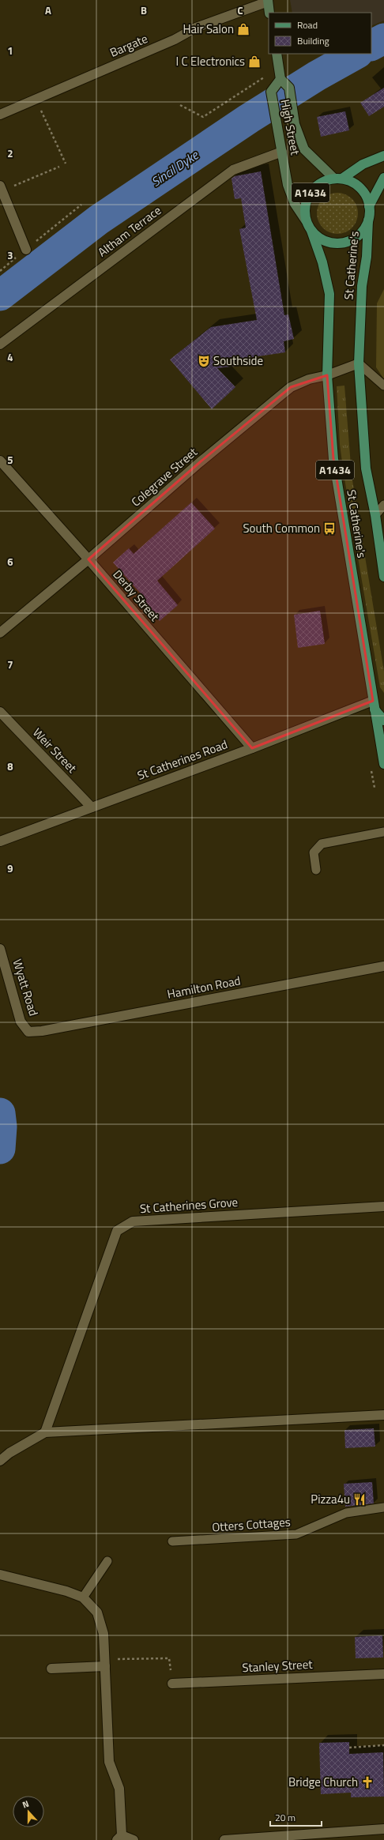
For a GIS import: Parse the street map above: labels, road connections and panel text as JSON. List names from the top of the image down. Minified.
{"streets":{"main road":["A1434","St Catherine's"],"street":["Bargate","High Street","Altham Terrace","Colegrave Street","Derby Street","Weir Street","St Catherines Road","Wyatt Road","Hamilton Road","St Catherines Grove","Stanley Street"],"lane":["Otters Cottages"]},"crossings":[["High Street","A1434"],["High Street","Altham Terrace"],["High Street","St Catherine's"],["A1434","St Catherine's"],["St Catherine's","Colegrave Street"],["St Catherine's","St Catherines Road"],["Colegrave Street","Derby Street"],["Derby Street","St Catherines Road"],["Weir Street","St Catherines Road"],["Wyatt Road","Hamilton Road"]],"water":["Sincil Dyke"],"places":{"shop":["Hair Salon","I C Electronics"],"theatre":["Southside"],"bus stop":["South Common"],"restaurant":["Pizza4u"],"church":["Bridge Church"]},"legend":["Road","Building"],"scale_bar":"20 m","north":"top","grid":{"columns":["A","B","C"],"rows":["1","2","3","4","5","6","7","8","9"]}}
